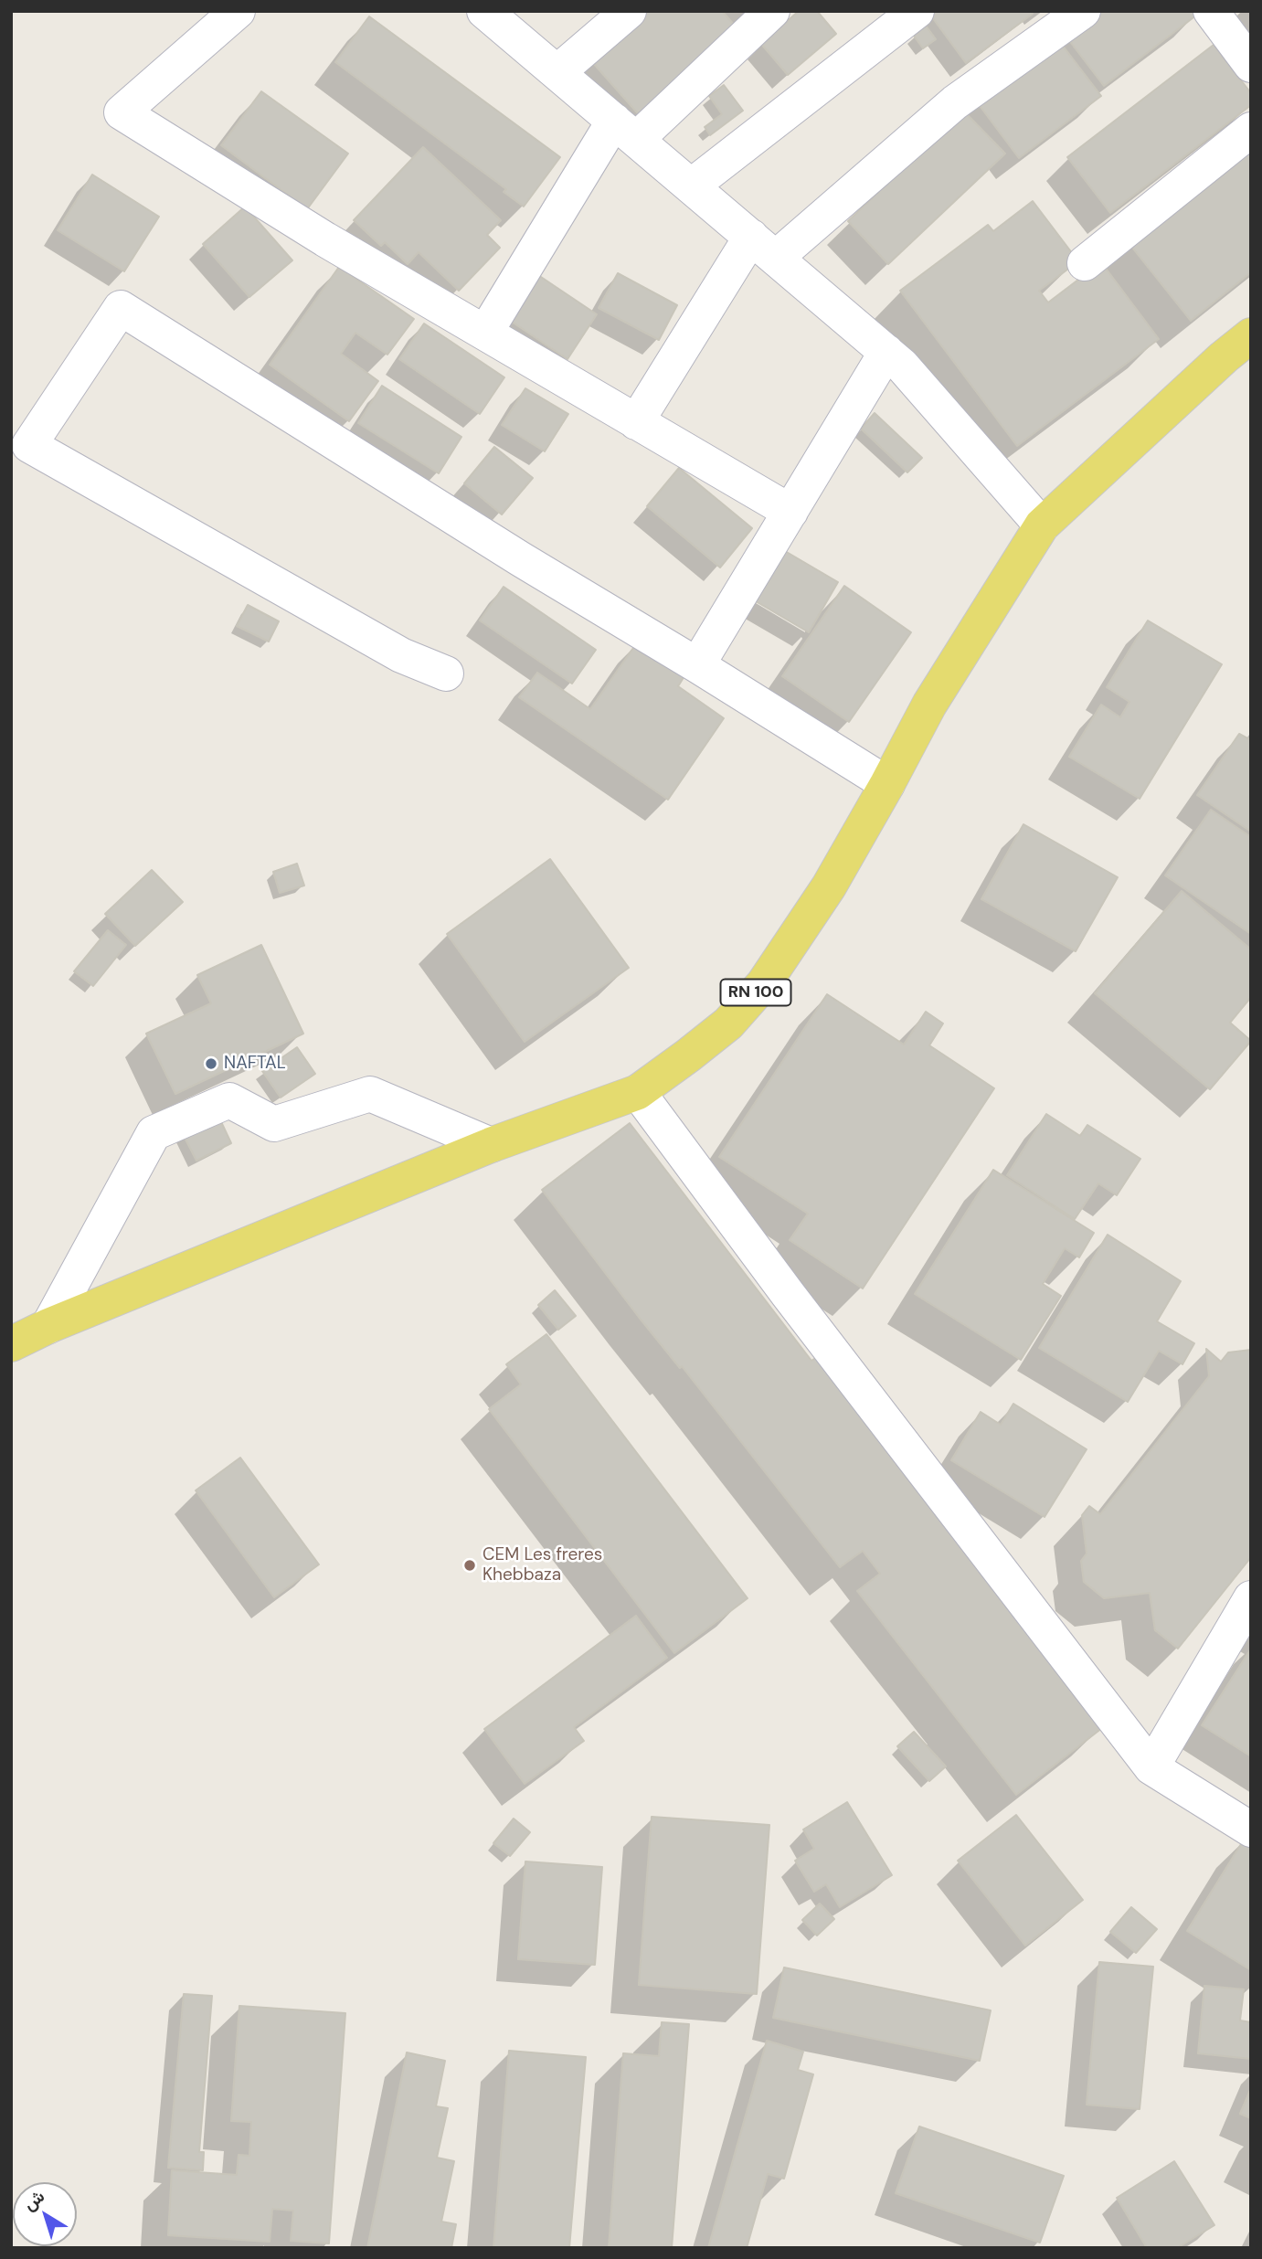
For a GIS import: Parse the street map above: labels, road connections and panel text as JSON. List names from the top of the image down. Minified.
{"streets":{"main road":["RN 100"]},"places":["NAFTAL","CEM Les freres Khebbaza"],"north":"top left"}
